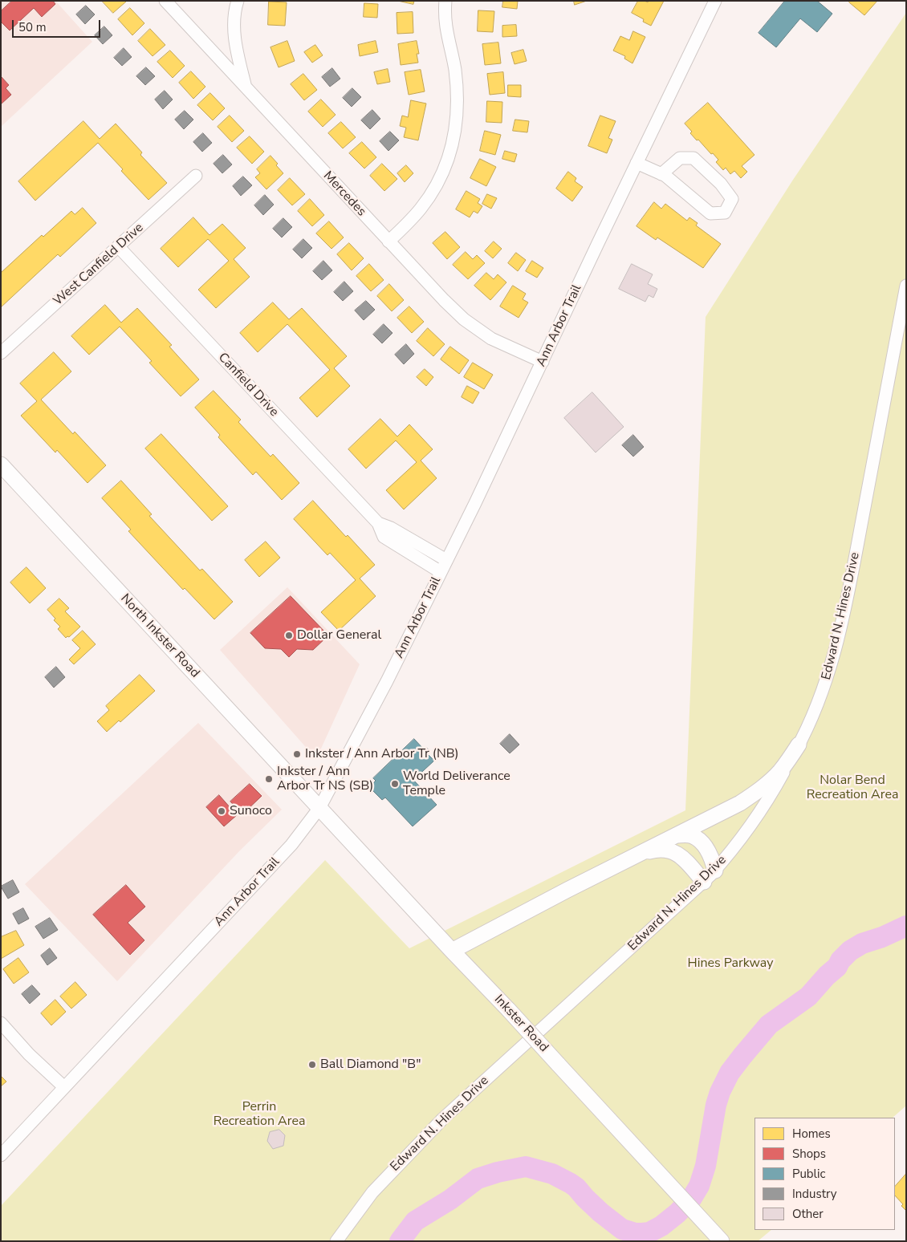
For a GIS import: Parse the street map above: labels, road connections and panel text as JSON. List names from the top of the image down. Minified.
{"streets":{"main road":["North Inkster Road","Inkster Road"],"street":["Mercedes","West Canfield Drive","Ann Arbor Trail","Canfield Drive","Edward N. Hines Drive"]},"crossings":[["Mercedes","Ann Arbor Trail"],["West Canfield Drive","Canfield Drive"],["Ann Arbor Trail","Canfield Drive"],["Ann Arbor Trail","North Inkster Road"],["Ann Arbor Trail","Inkster Road"],["North Inkster Road","Inkster Road"]],"parks":["Nolar Bend Recreation Area","Hines Parkway","Perrin Recreation Area"],"places":["Dollar General","Inkster / Ann Arbor Tr (NB)","Inkster / Ann Arbor Tr NS (SB)","World Deliverance Temple","Sunoco","Ball Diamond \"B\""],"legend":["Homes","Shops","Public","Industry","Other"],"scale_bar":"50 m"}
